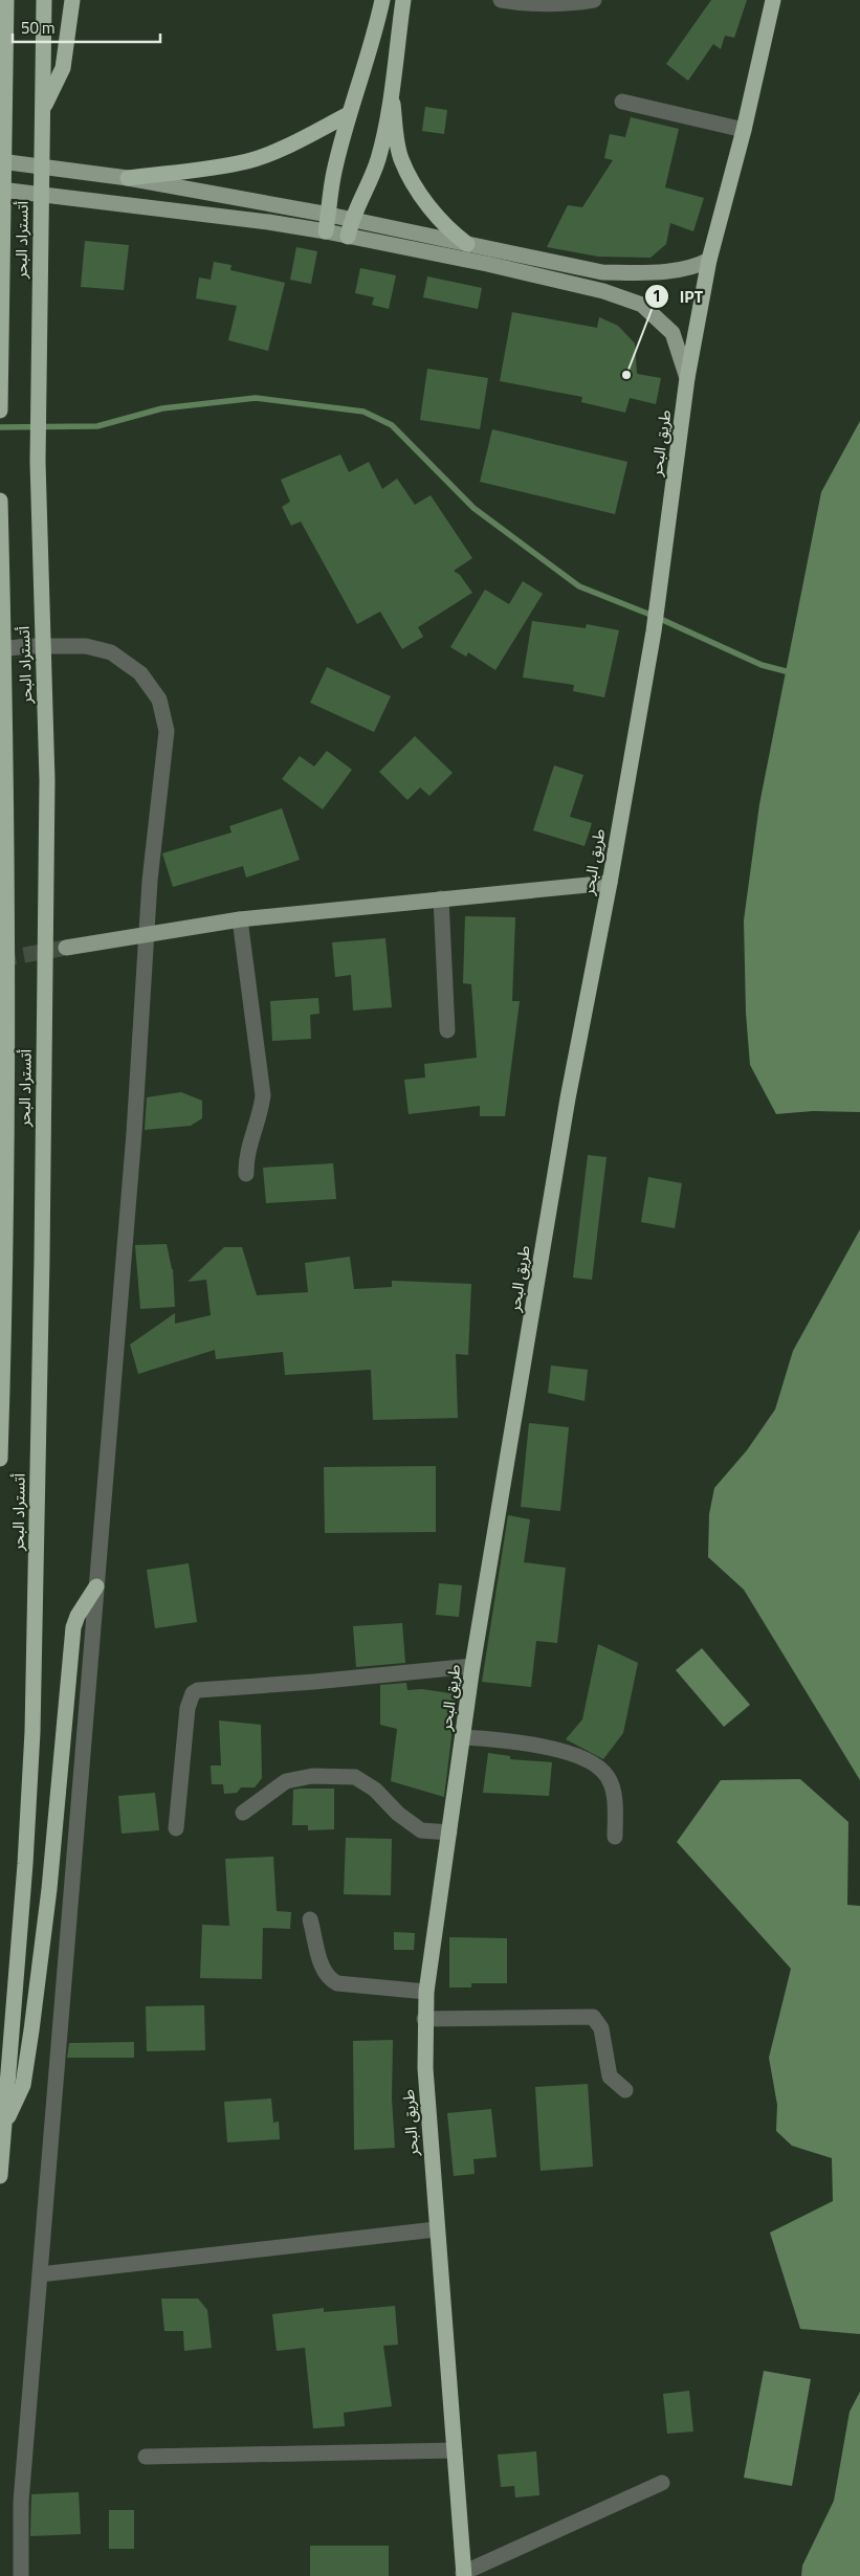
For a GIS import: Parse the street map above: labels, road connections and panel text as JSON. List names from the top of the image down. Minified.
{"streets":{"highway":["أتستراد البحر","طريق البحر"]},"places":["IPT"],"scale_bar":"50 m"}
